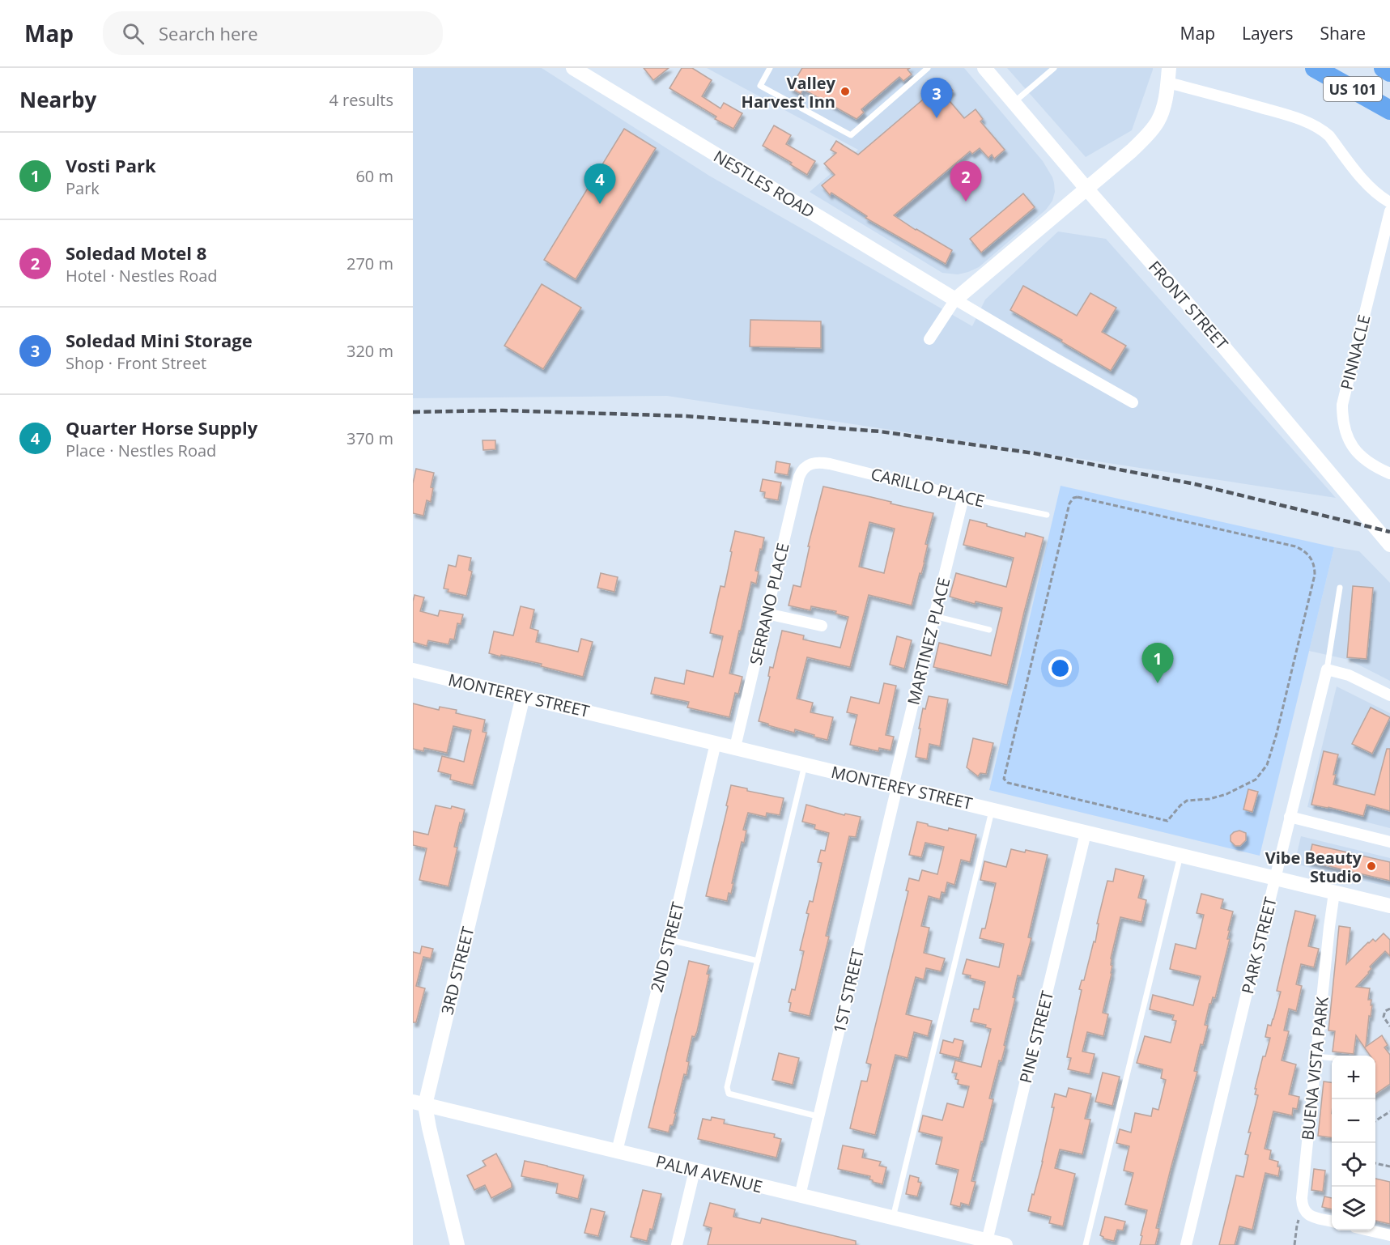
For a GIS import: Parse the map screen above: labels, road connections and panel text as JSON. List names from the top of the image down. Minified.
{"streets":{"highway":["US 101"],"street":["NESTLES ROAD","FRONT STREET","PINNACLE","CARILLO PLACE","SERRANO PLACE","MARTINEZ PLACE","MONTEREY STREET","PARK STREET","2ND STREET","3RD STREET","1ST STREET","PINE STREET","BUENA VISTA PARK","PALM AVENUE"]},"crossings":[["CARILLO PLACE","SERRANO PLACE"],["CARILLO PLACE","MARTINEZ PLACE"],["SERRANO PLACE","MONTEREY STREET"],["MARTINEZ PLACE","MONTEREY STREET"],["MARTINEZ PLACE","1ST STREET"],["MONTEREY STREET","PARK STREET"],["MONTEREY STREET","2ND STREET"],["MONTEREY STREET","3RD STREET"],["MONTEREY STREET","1ST STREET"],["MONTEREY STREET","PINE STREET"],["MONTEREY STREET","BUENA VISTA PARK"],["2ND STREET","PALM AVENUE"],["3RD STREET","PALM AVENUE"],["1ST STREET","PALM AVENUE"],["PINE STREET","PALM AVENUE"]],"places":["Valley Harvest Inn","Vibe Beauty Studio"],"page":{"header":"Map","search":"Search here","nav":["Map","Layers","Share"],"heading":["Nearby","4 results"],"pins":["3","2","4","1"],"list":[{"mark":"1","name":"Vosti Park","note":"Park","value":"60 m"},{"mark":"2","name":"Soledad Motel 8","note":"Hotel · Nestles Road","value":"270 m"},{"mark":"3","name":"Soledad Mini Storage","note":"Shop · Front Street","value":"320 m"},{"mark":"4","name":"Quarter Horse Supply","note":"Place · Nestles Road","value":"370 m"}],"map_buttons":["+","−"]}}
